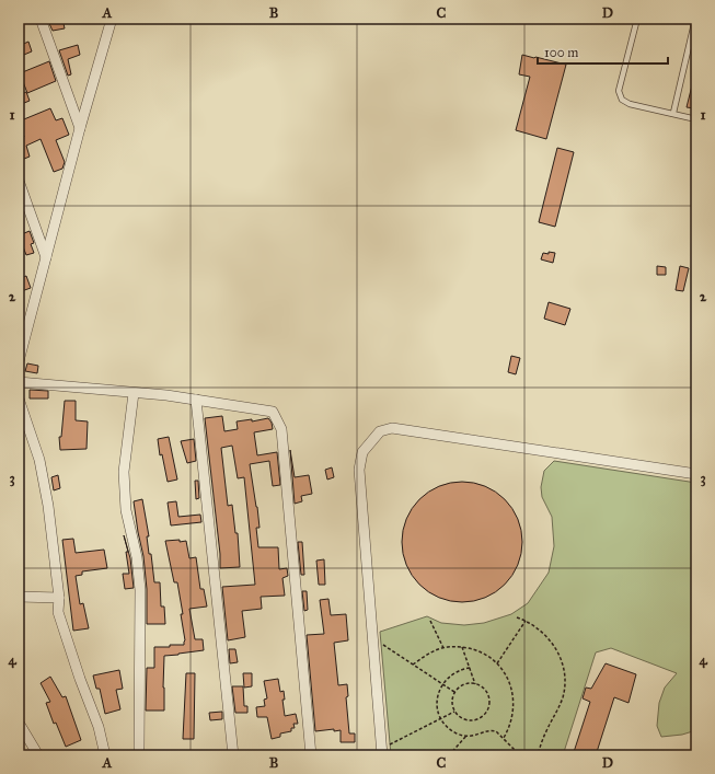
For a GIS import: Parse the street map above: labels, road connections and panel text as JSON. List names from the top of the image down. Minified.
{"scale_bar":"100 m","grid":{"columns":["A","B","C","D"],"rows":["1","2","3","4"]}}
